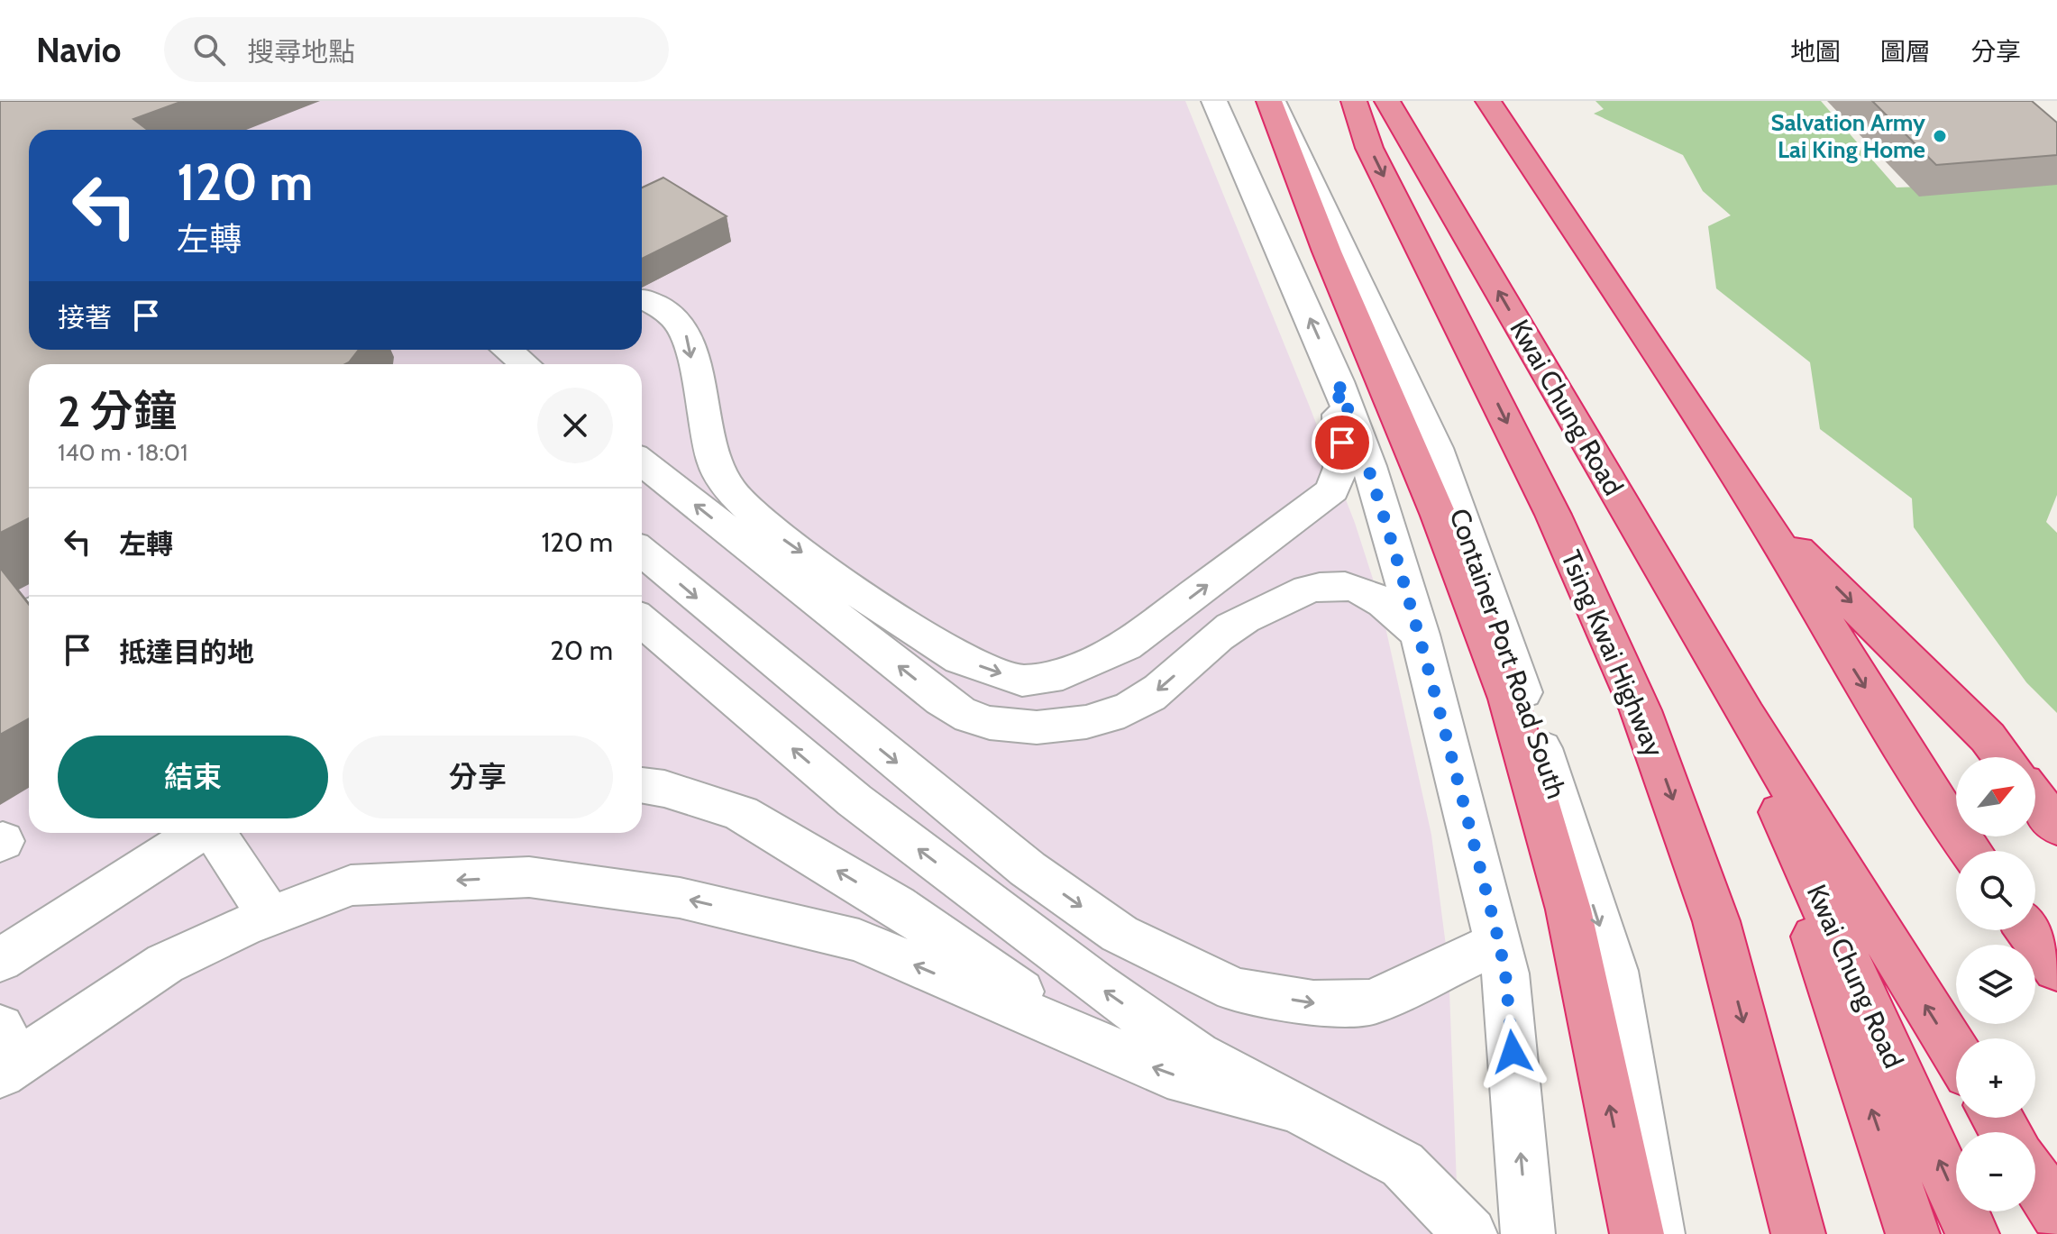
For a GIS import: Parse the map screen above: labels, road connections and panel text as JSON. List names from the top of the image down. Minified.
{"streets":{"highway":["Kwai Chung Road","Tsing Kwai Highway"],"street":["Container Port Road South"]},"places":["Salvation Army Lai King Home"],"north":"top right","page":{"header":"Navio","search":"搜尋地點","nav":["地圖","圖層","分享"],"turn":["120 m","左轉"],"then":"接著","heading":["2 分鐘","140 m · 18:01"],"list":[{"name":"左轉","value":"120 m"},{"name":"抵達目的地","value":"20 m"}],"buttons":["結束","分享"],"map_buttons":["+","−"]}}
